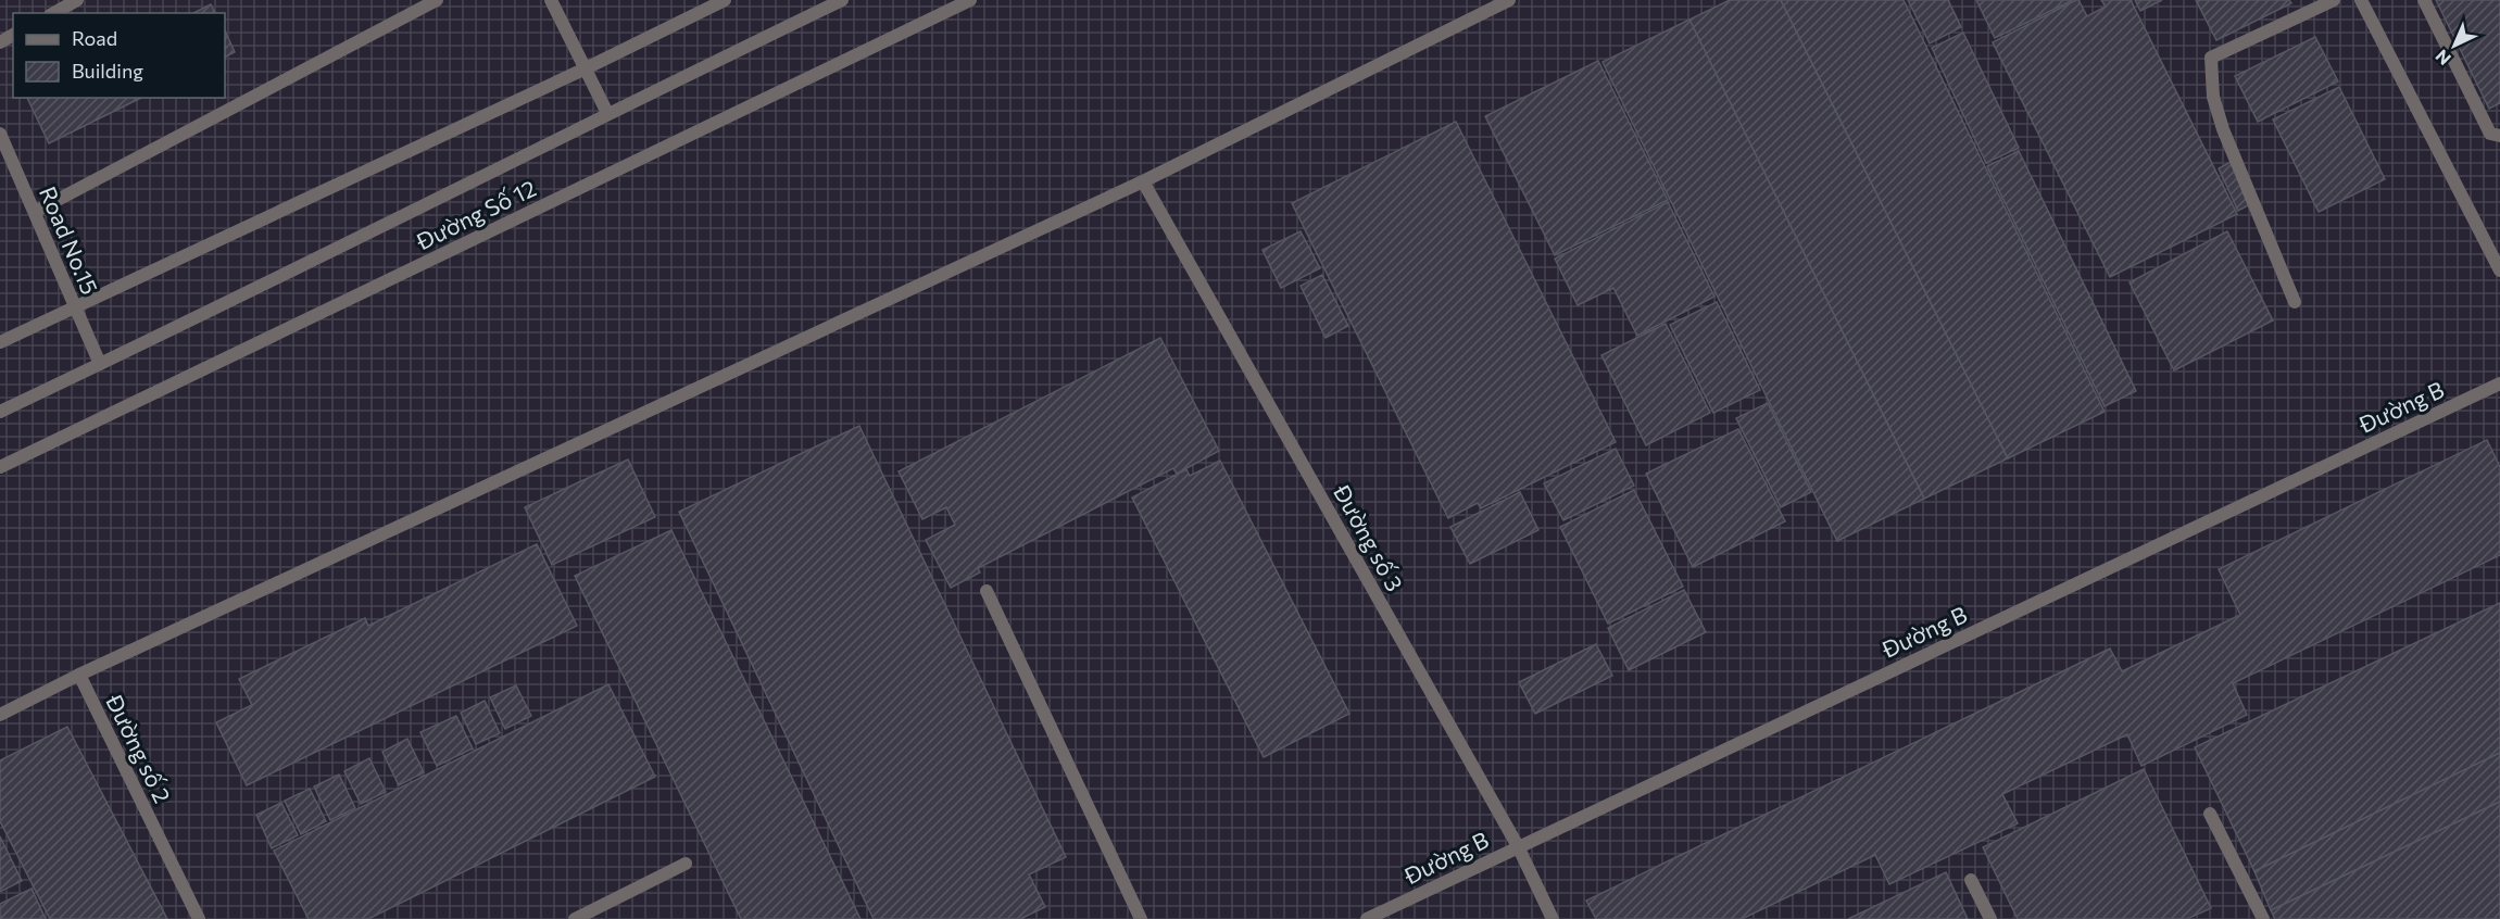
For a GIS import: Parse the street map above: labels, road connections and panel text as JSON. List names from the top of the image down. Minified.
{"streets":{"street":["Đường Số 12","Road No.15","Đường B","Đường số 3","Đường số 2"]},"crossings":[["Đường Số 12","Road No.15"],["Đường B","Đường số 3"]],"legend":["Road","Building"],"north":"bottom left"}
